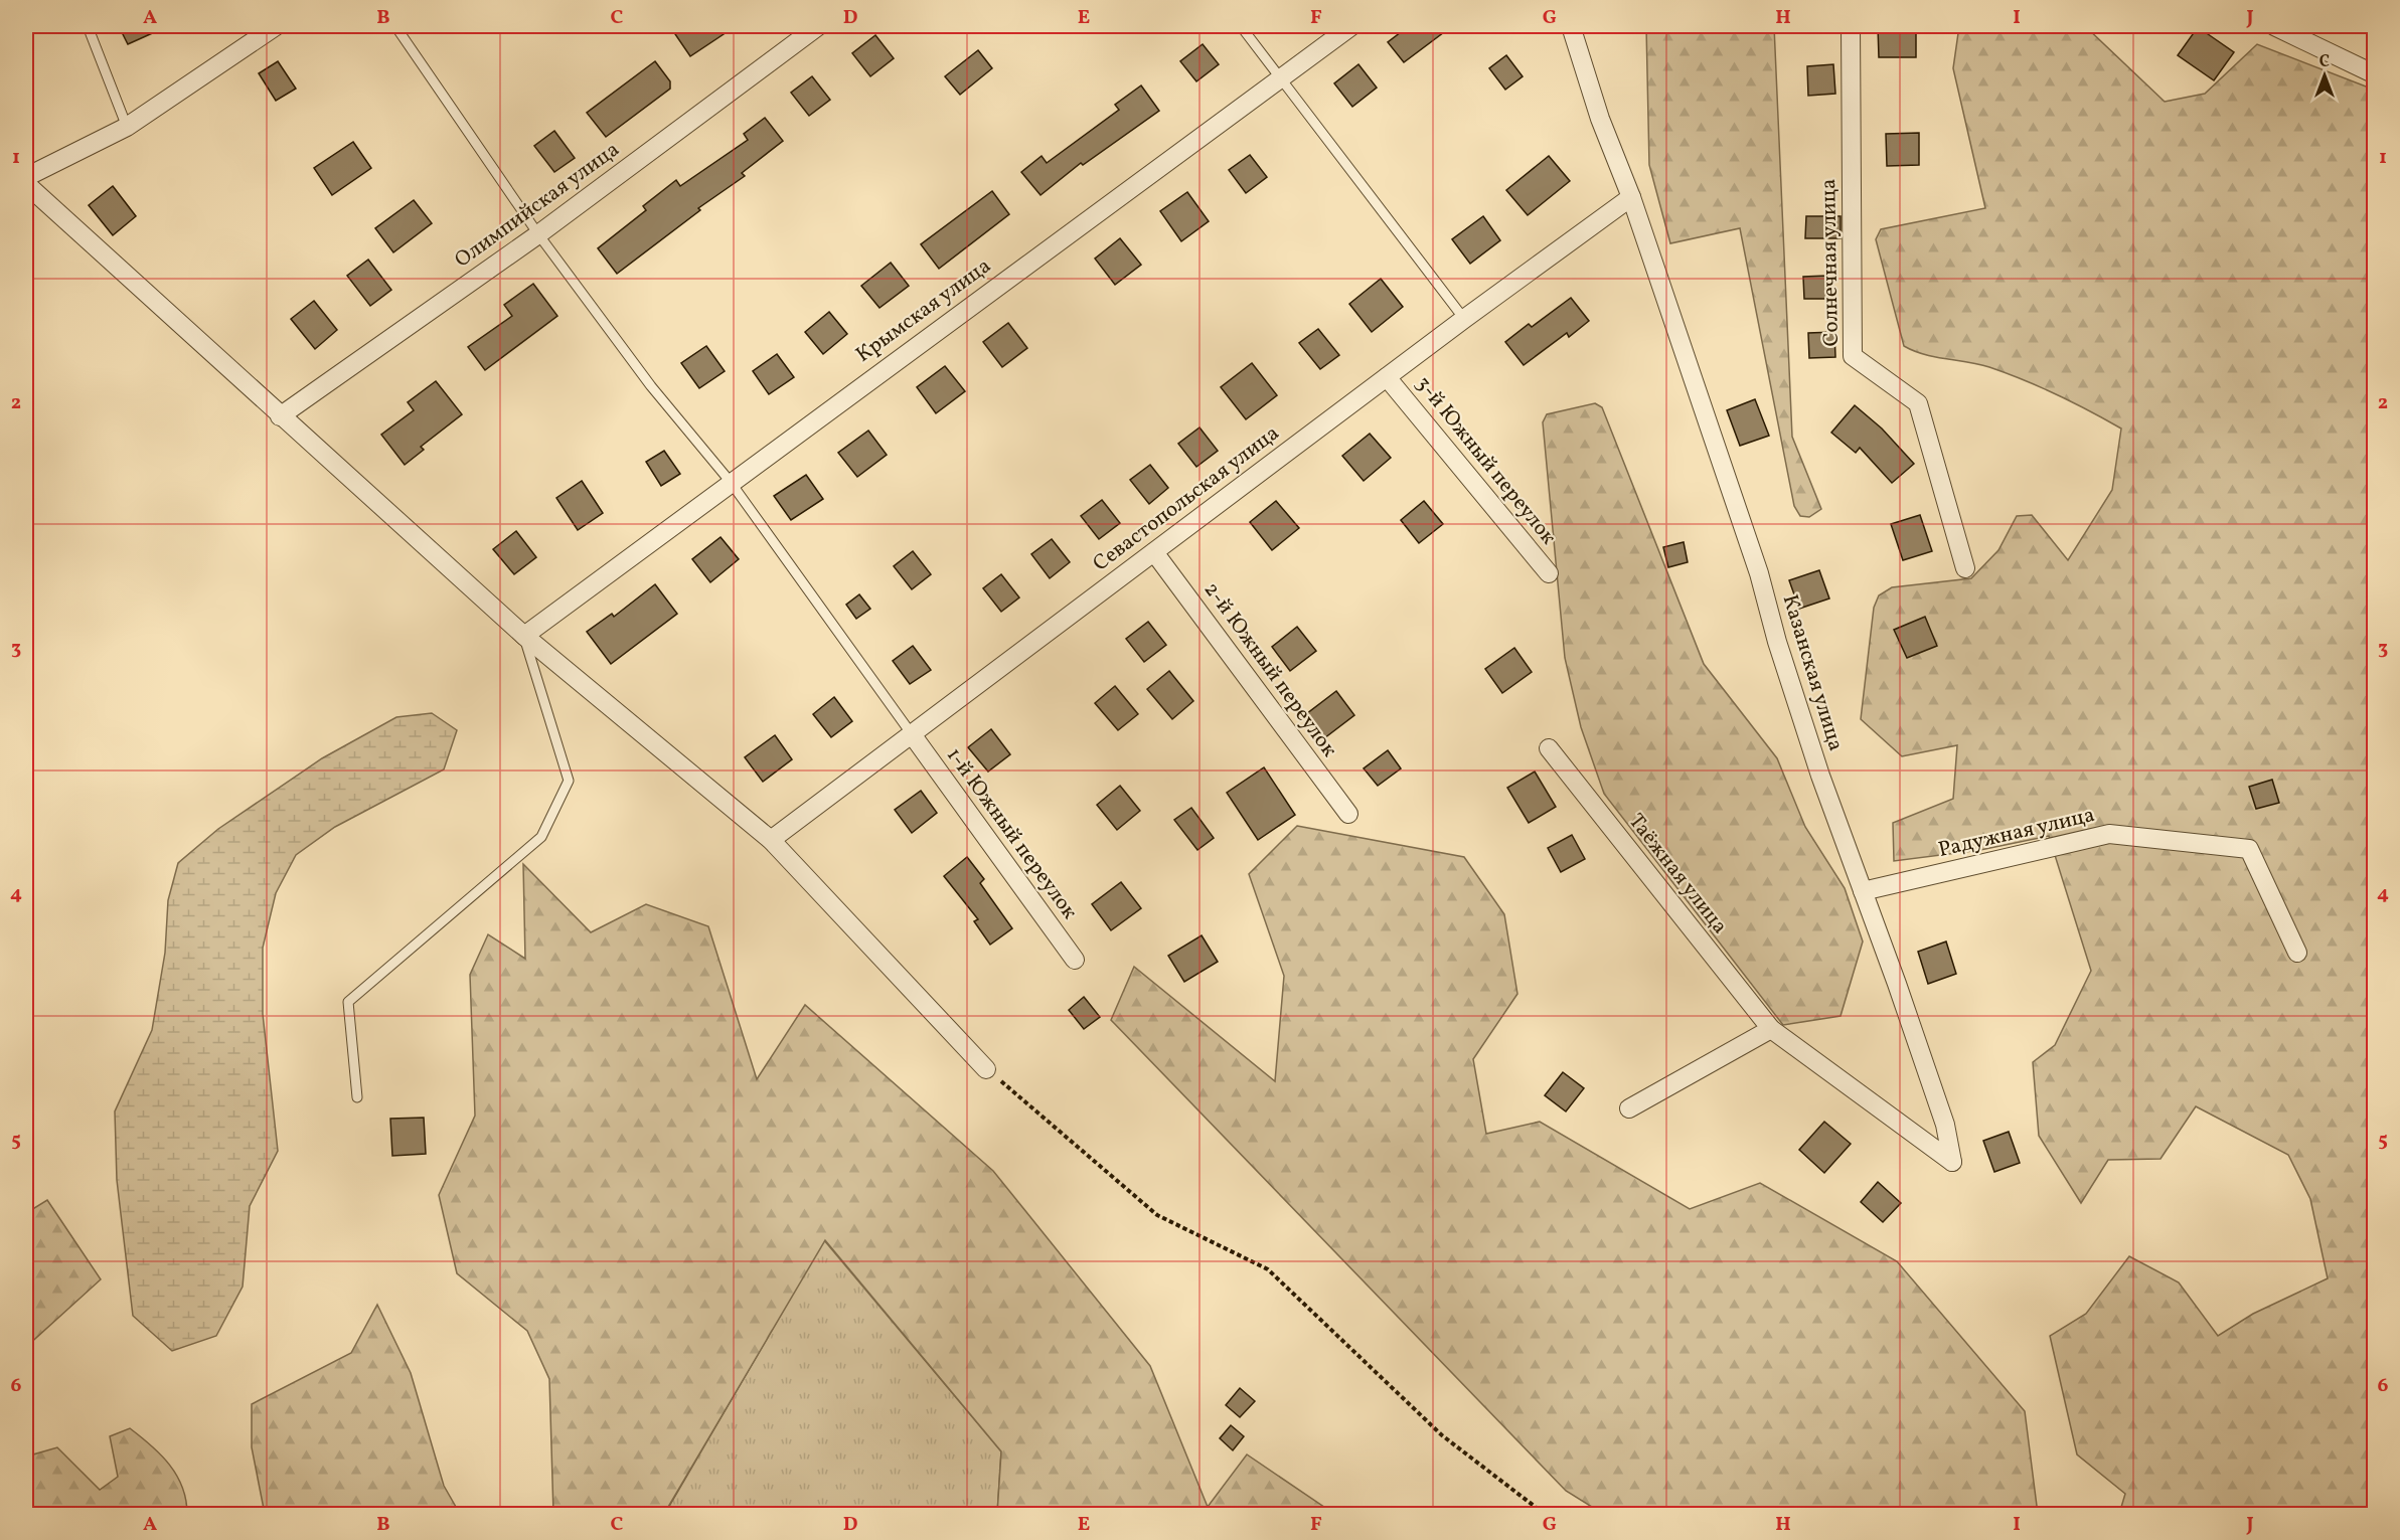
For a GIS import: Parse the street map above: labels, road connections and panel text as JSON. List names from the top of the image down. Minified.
{"streets":{"street":["Олимпийская улица","Солнечная улица","Крымская улица","3-й Южный переулок","Севастопольская улица","2-й Южный переулок","Казанская улица","Радужная улица","1-й Южный переулок","Таёжная улица"]},"crossings":[["3-й Южный переулок","Севастопольская улица"],["Севастопольская улица","2-й Южный переулок"],["Севастопольская улица","Казанская улица"],["Севастопольская улица","1-й Южный переулок"],["Казанская улица","Радужная улица"],["Казанская улица","Таёжная улица"]],"north":"top","grid":{"columns":["A","B","C","D","E","F","G","H","I","J"],"rows":["1","2","3","4","5","6"]}}
